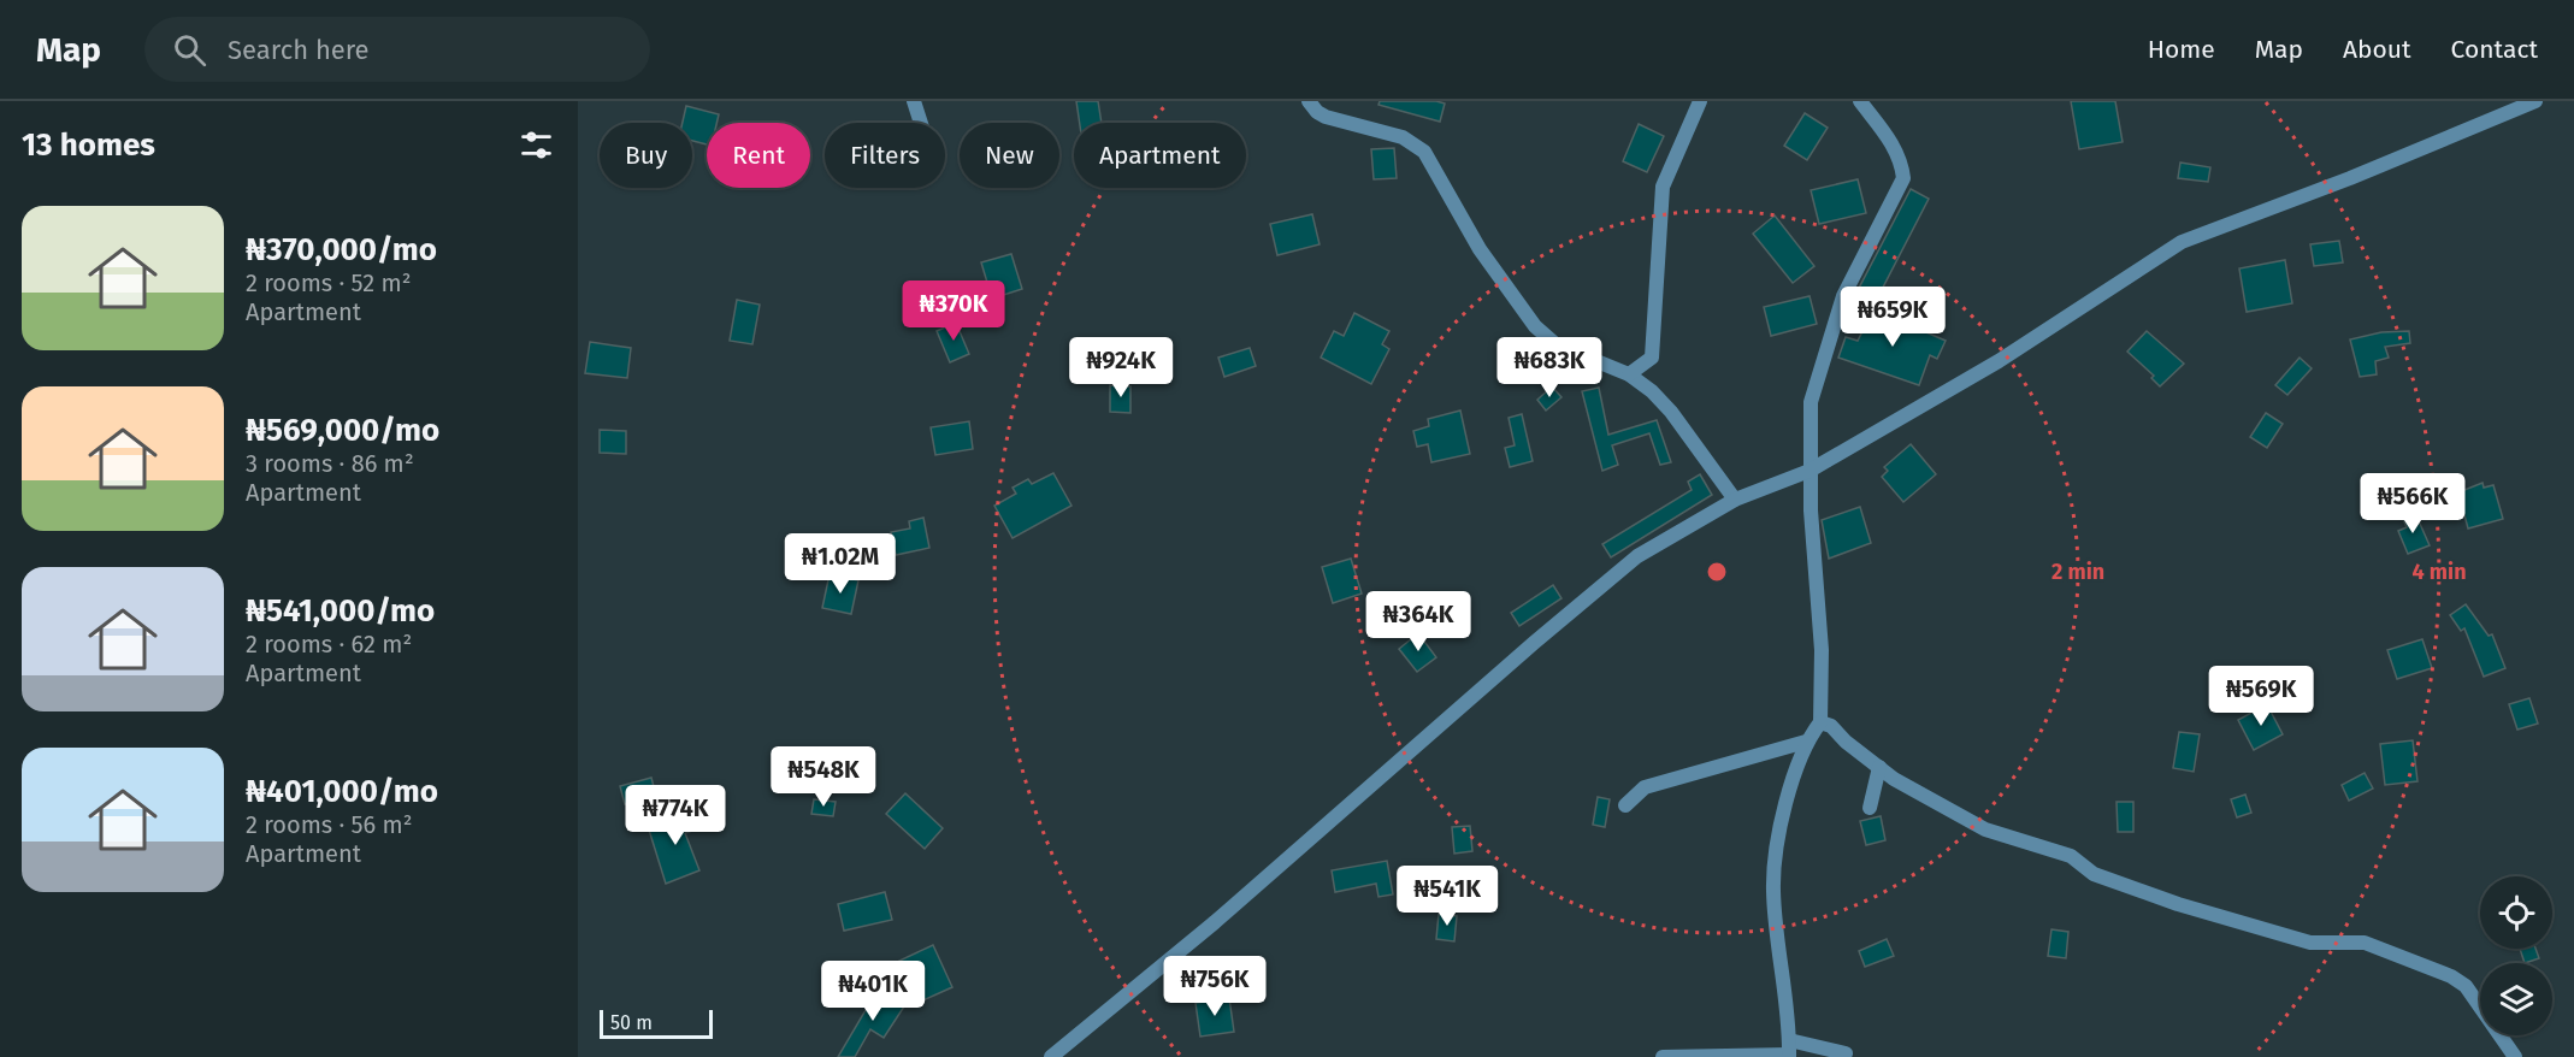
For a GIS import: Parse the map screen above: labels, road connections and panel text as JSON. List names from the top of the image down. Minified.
{"scale_bar":"50 m","page":{"header":"Map","search":"Search here","nav":["Home","Map","About","Contact"],"heading":"13 homes","chip":["Buy","Rent","Filters","New","Apartment"],"list":[{"name":"₦370,000/mo","note":"2 rooms · 52 m² · Apartment"},{"name":"₦569,000/mo","note":"3 rooms · 86 m² · Apartment"},{"name":"₦541,000/mo","note":"2 rooms · 62 m² · Apartment"},{"name":"₦401,000/mo","note":"2 rooms · 56 m² · Apartment"}],"price":["₦370K","₦659K","₦924K","₦683K","₦566K","₦1.02M","₦364K","₦569K","₦548K","₦774K","₦541K","₦756K","₦401K"],"scale":"50 m"},"rings":["2 min","4 min"]}
